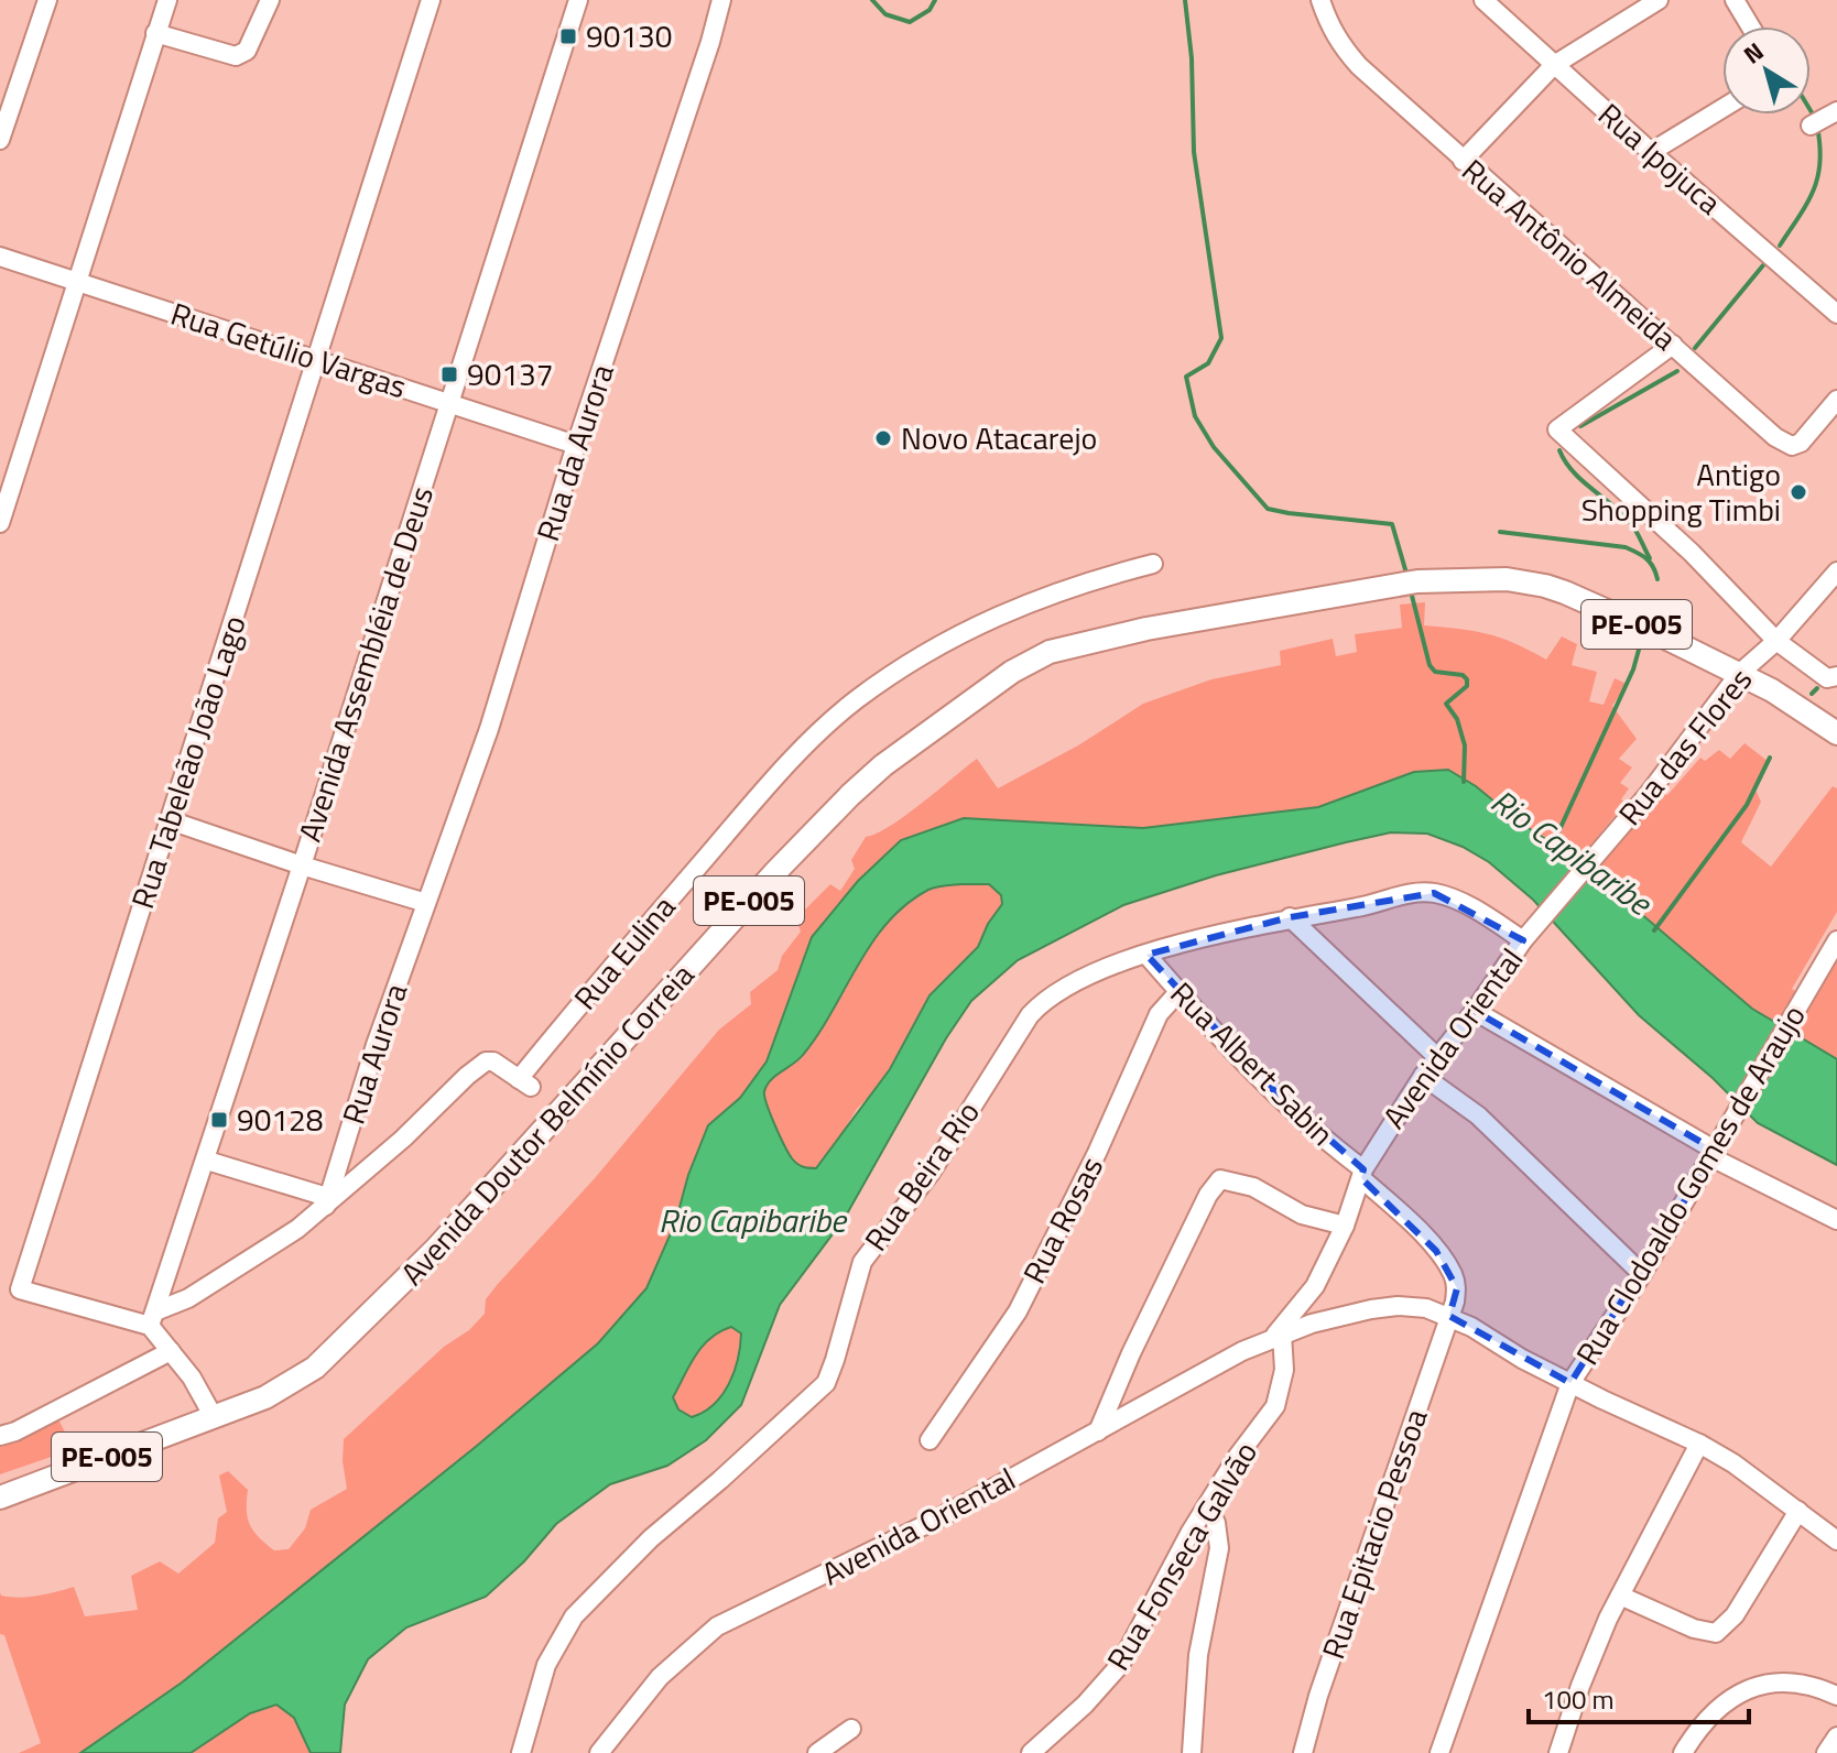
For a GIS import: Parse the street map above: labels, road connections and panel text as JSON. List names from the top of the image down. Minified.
{"streets":{"main road":["PE-005","Avenida Doutor Belmínio Correia"],"street":["Rua Ipojuca","Rua Antônio Almeida","Rua Getúlio Vargas","Rua da Aurora","Avenida Assembléia de Deus","Rua das Flores","Rua Tabeleão João Lago","Rua Eulina","Avenida Oriental","Rua Aurora","Rua Albert Sabin","Rua Beira Rio","Rua Clodoaldo Gomes de Araujo","Rua Rosas","Rua Epitacio Pessoa","Rua Fonseca Galvão"]},"crossings":[["Rua Getúlio Vargas","Rua da Aurora"],["Rua Getúlio Vargas","Avenida Assembléia de Deus"],["Rua Getúlio Vargas","Rua Tabeleão João Lago"],["Rua da Aurora","Rua Aurora"],["Avenida Assembléia de Deus","Rua Tabeleão João Lago"],["Avenida Assembléia de Deus","Rua Eulina"],["Rua das Flores","Avenida Oriental"],["Rua das Flores","Avenida Doutor Belmínio Correia"],["Rua Tabeleão João Lago","Rua Eulina"],["Rua Eulina","Rua Aurora"],["Avenida Oriental","Rua Albert Sabin"],["Avenida Oriental","Rua Beira Rio"],["Avenida Oriental","Rua Fonseca Galvão"],["Rua Albert Sabin","Rua Beira Rio"],["Rua Albert Sabin","Rua Rosas"],["Rua Albert Sabin","Rua Epitacio Pessoa"]],"water":["Rio Capibaribe"],"places":{"transit":["90130","90137","90128"],"other":["Novo Atacarejo","Antigo Shopping Timbi"]},"scale_bar":"100 m","north":"top left"}
